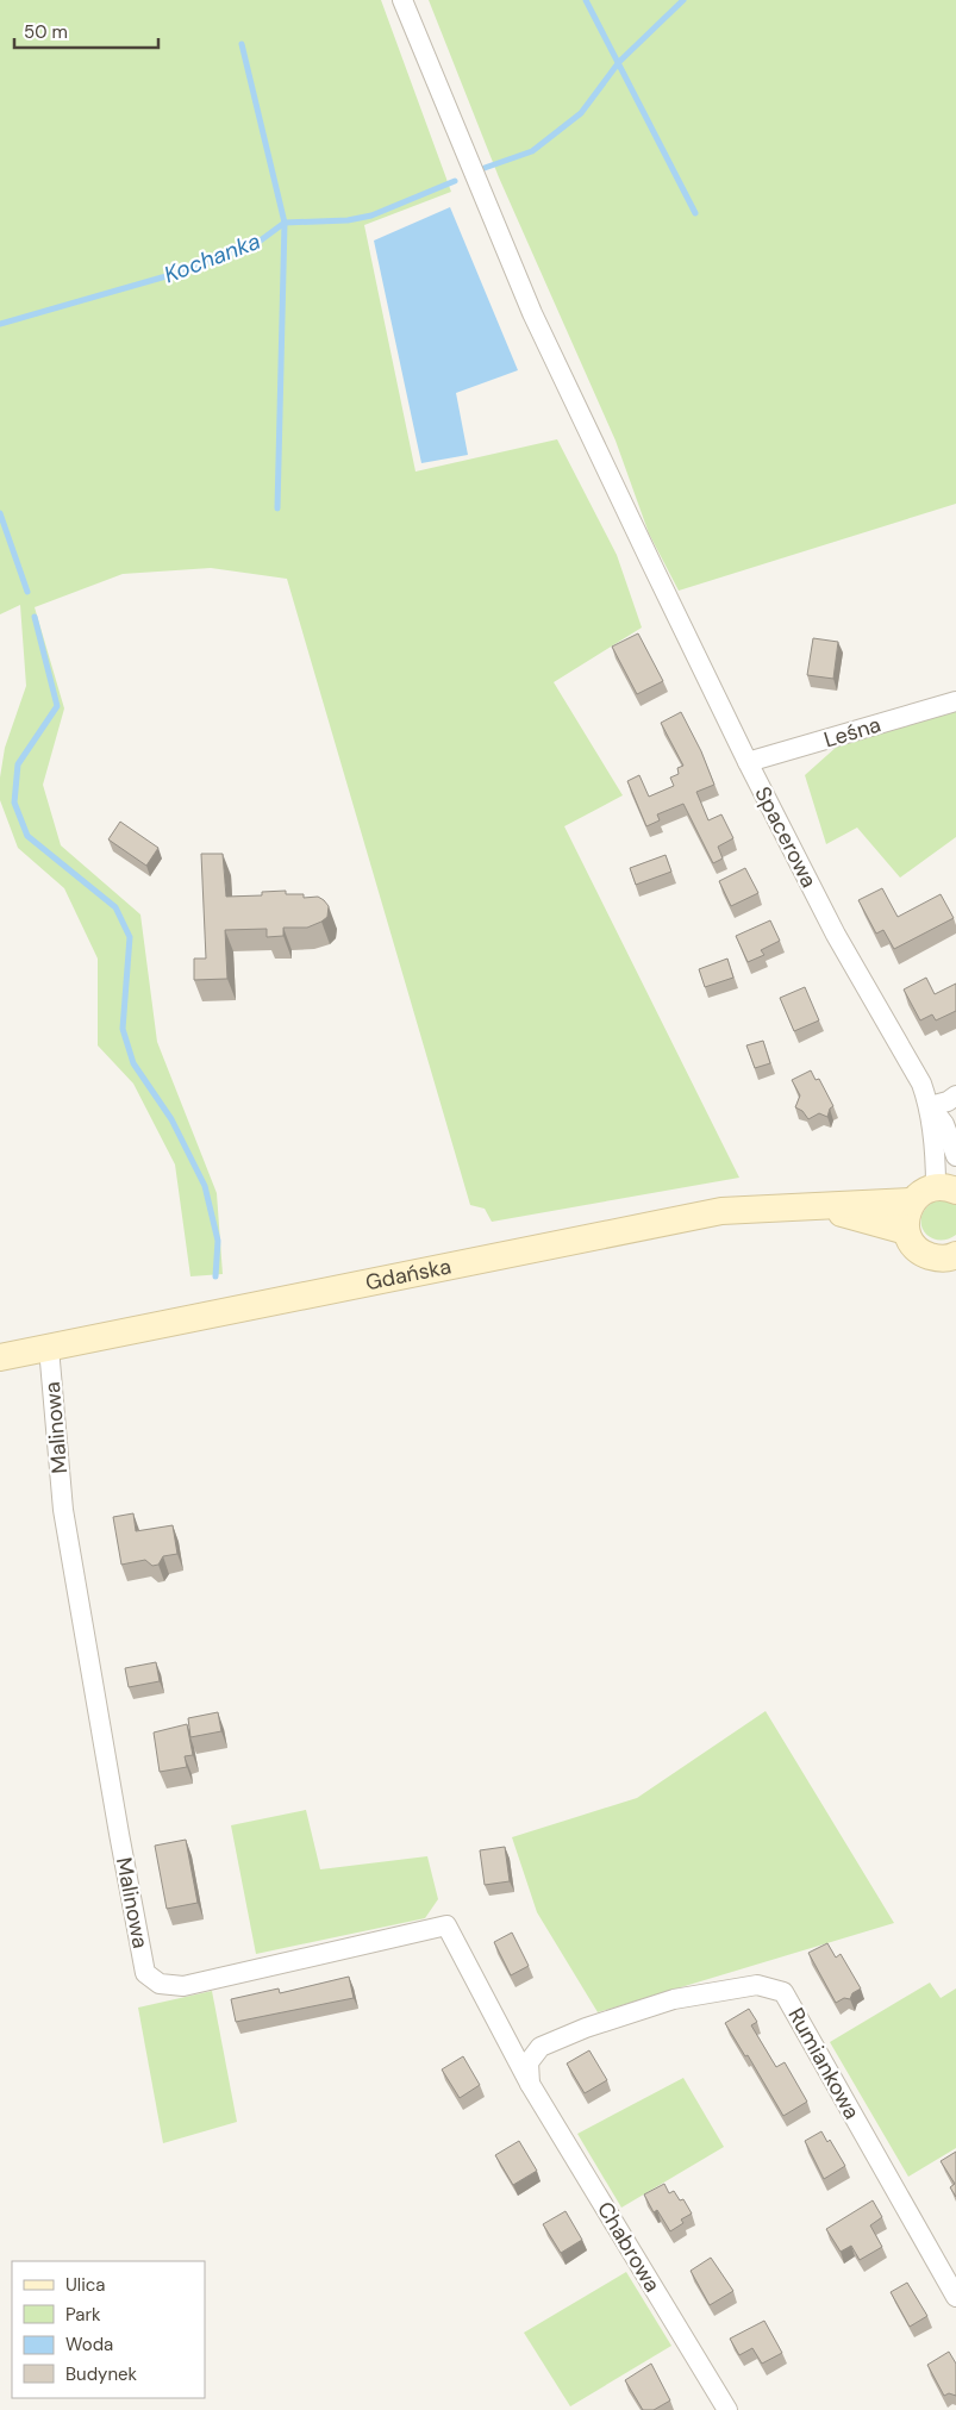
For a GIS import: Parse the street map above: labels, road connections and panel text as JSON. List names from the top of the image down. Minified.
{"streets":{"main road":["Gdańska"],"street":["Leśna","Spacerowa","Malinowa","Rumiankowa","Chabrowa"]},"crossings":[["Leśna","Spacerowa"],["Gdańska","Malinowa"],["Malinowa","Rumiankowa"],["Malinowa","Chabrowa"],["Rumiankowa","Chabrowa"]],"water":["Kochanka"],"legend":["Ulica","Park","Woda","Budynek"],"scale_bar":"50 m"}
